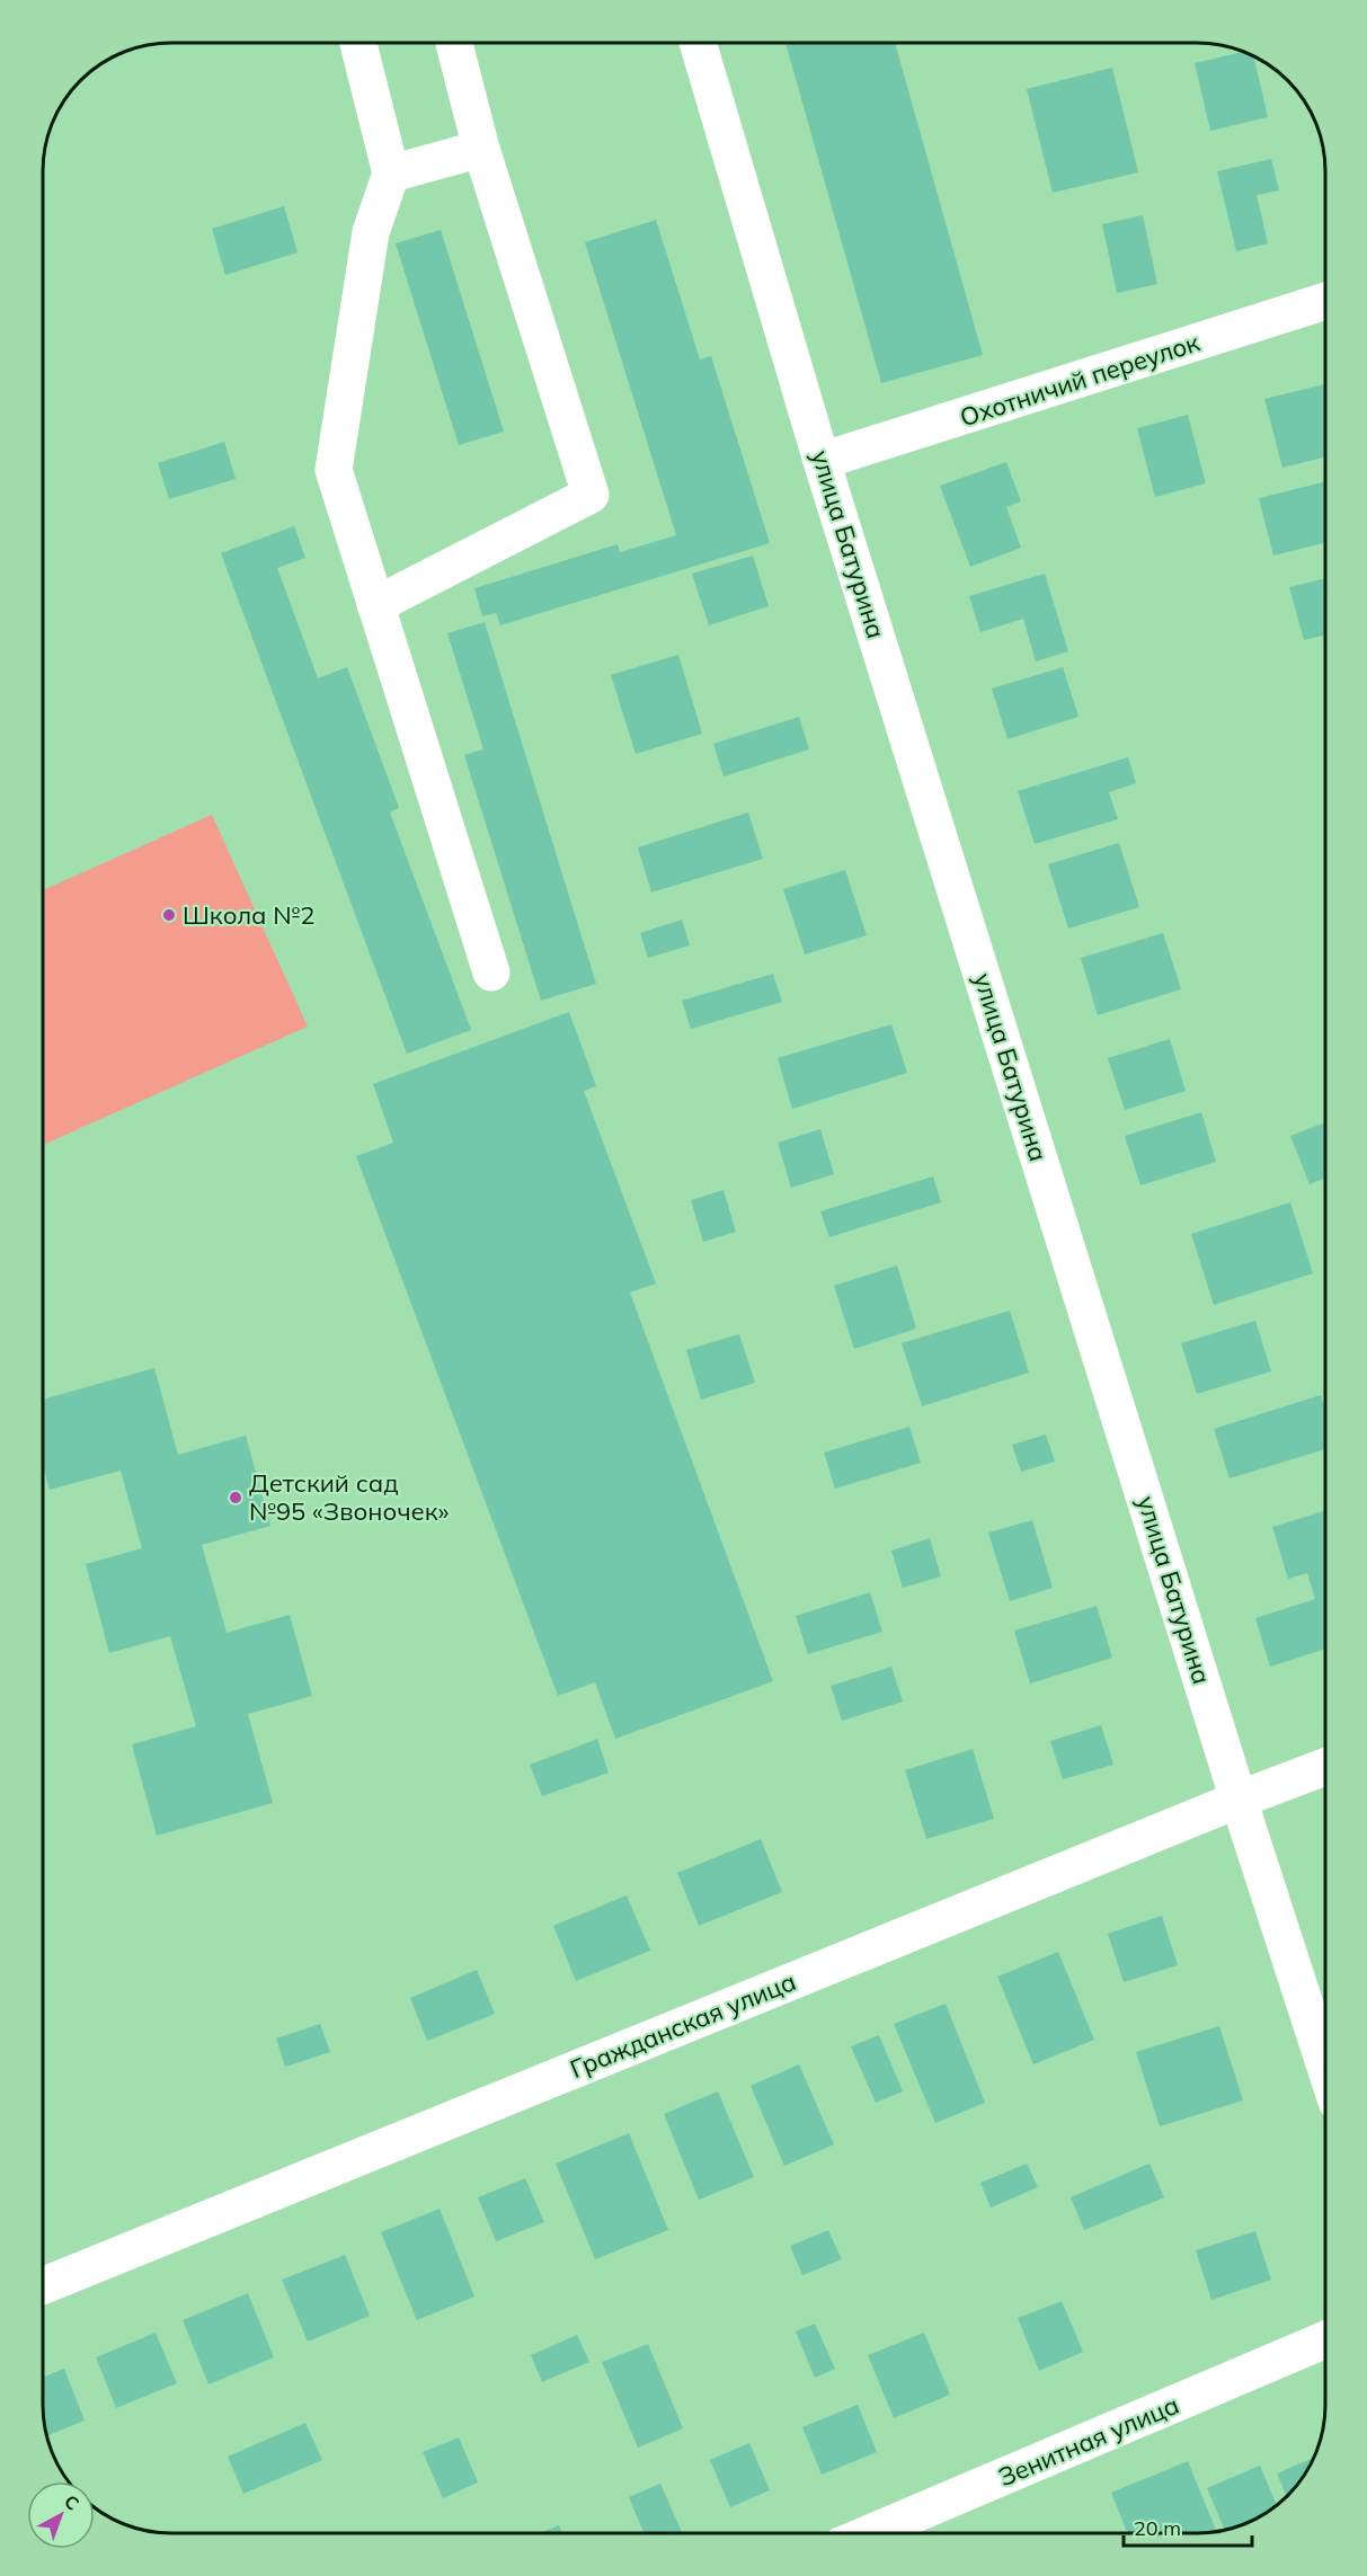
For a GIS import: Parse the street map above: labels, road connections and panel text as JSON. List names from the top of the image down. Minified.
{"streets":{"street":["Охотничий переулок","улица Батурина","Гражданская улица","Зенитная улица"]},"crossings":[["Охотничий переулок","улица Батурина"],["улица Батурина","Гражданская улица"]],"places":["Школа №2","Детский сад №95 «Звоночек»"],"scale_bar":"20 m","north":"top right"}
